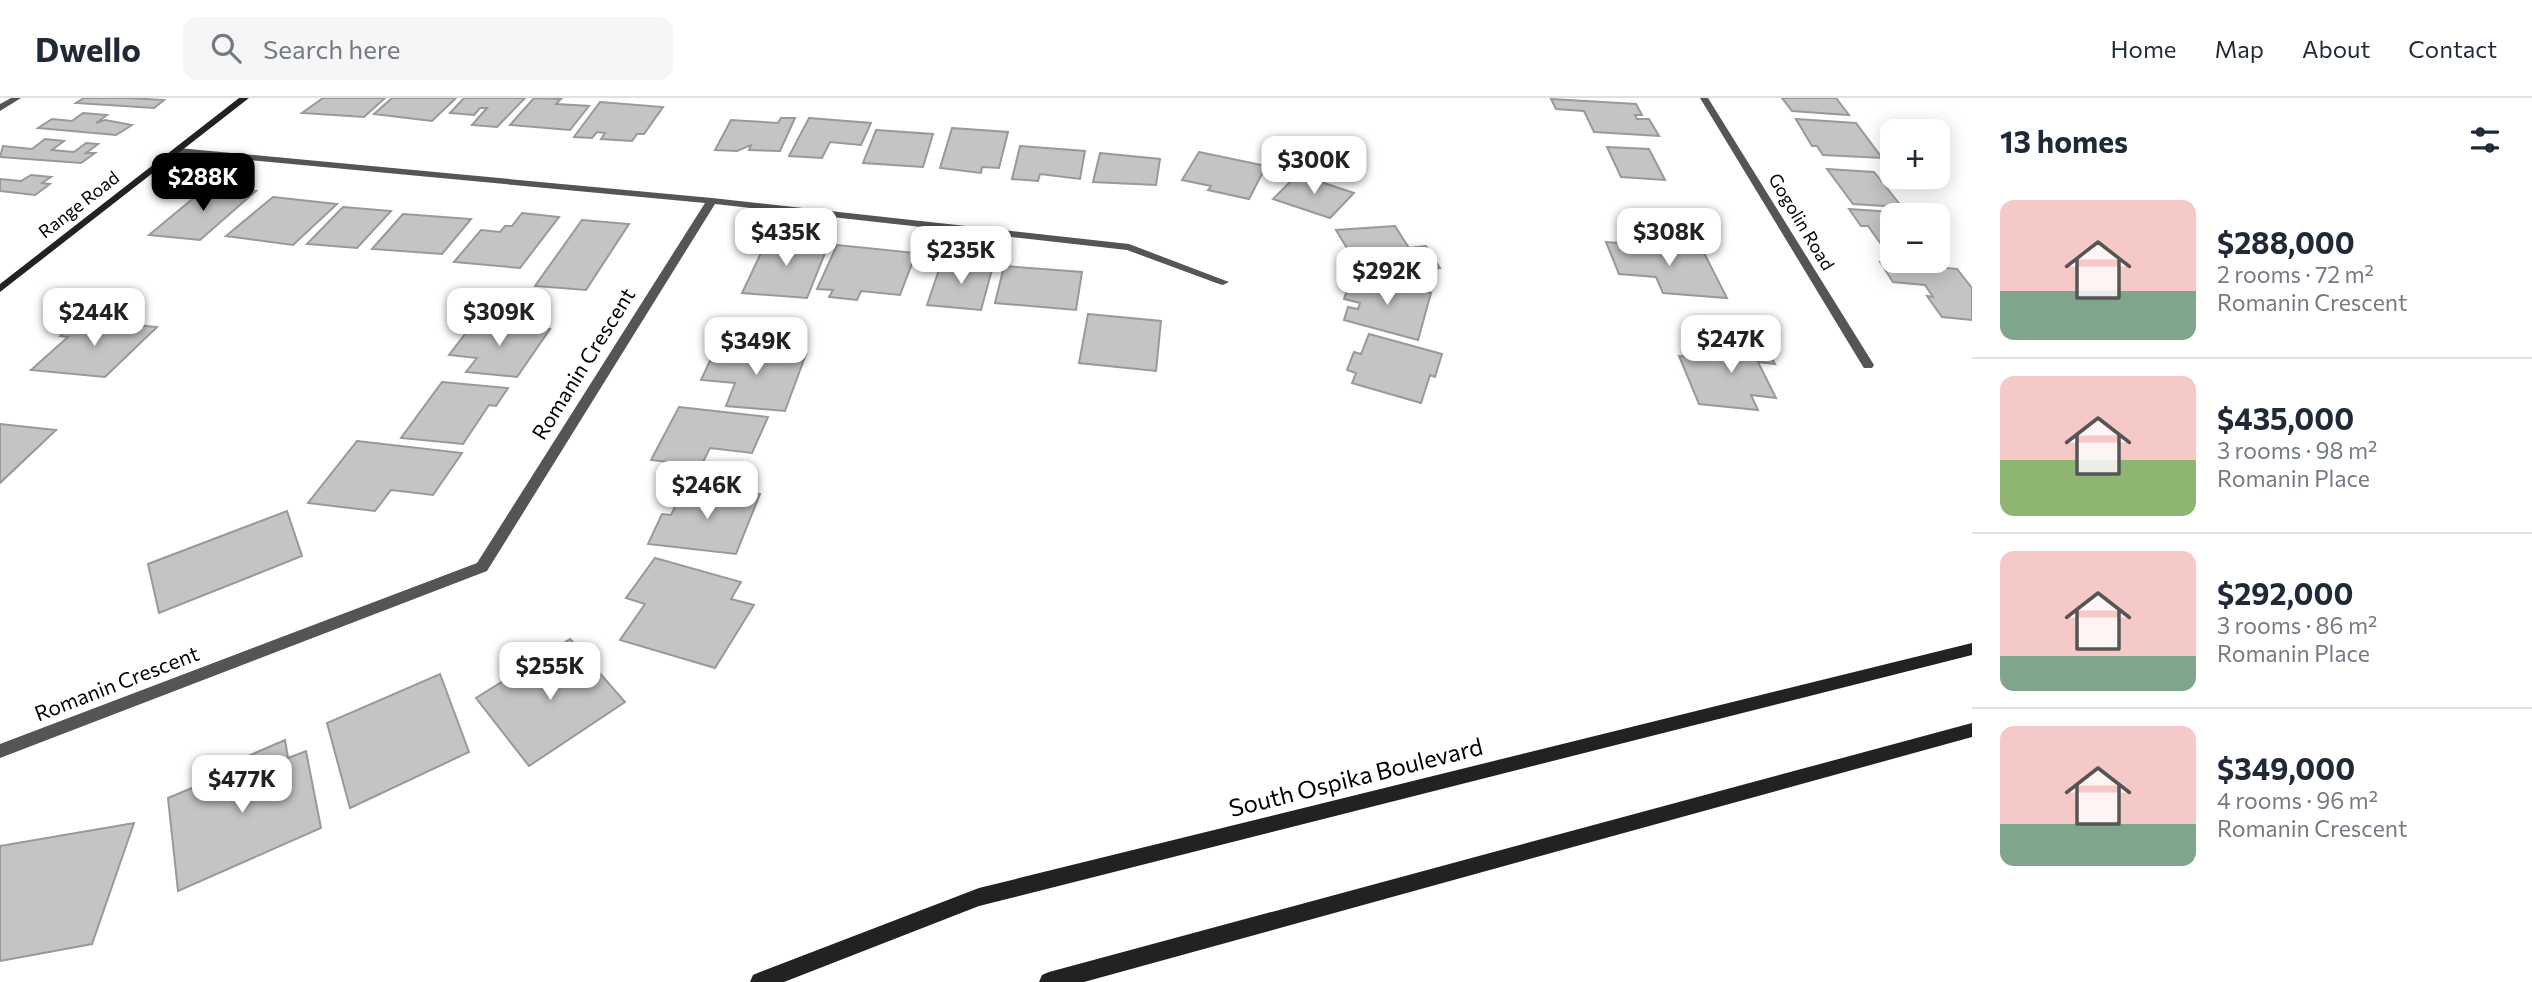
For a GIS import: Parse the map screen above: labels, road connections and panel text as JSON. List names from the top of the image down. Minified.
{"streets":{"main road":["Range Road","South Ospika Boulevard"],"street":["Gogolin Road","Romanin Crescent"]},"page":{"header":"Dwello","search":"Search here","nav":["Home","Map","About","Contact"],"heading":"13 homes","map_buttons":["+","−"],"price":["$300K","$288K","$435K","$308K","$235K","$292K","$244K","$309K","$247K","$349K","$246K","$255K","$477K"],"list":[{"name":"$288,000","note":"2 rooms · 72 m² · Romanin Crescent"},{"name":"$435,000","note":"3 rooms · 98 m² · Romanin Place"},{"name":"$292,000","note":"3 rooms · 86 m² · Romanin Place"},{"name":"$349,000","note":"4 rooms · 96 m² · Romanin Crescent"}]}}
